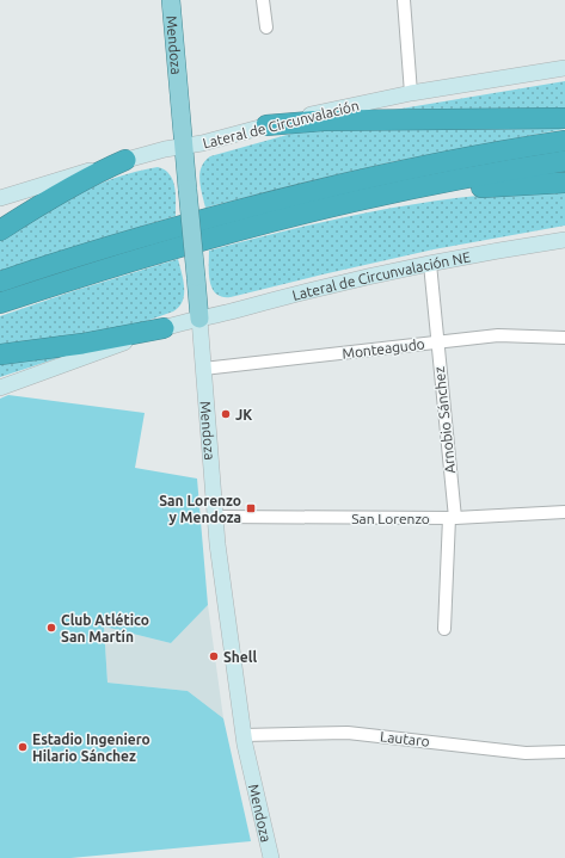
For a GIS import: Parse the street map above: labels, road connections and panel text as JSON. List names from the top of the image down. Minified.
{"streets":{"main road":["Mendoza"],"street":["Lateral de Circunvalación","Lateral de Circunvalación NE","Monteagudo","Arnobio Sánchez","San Lorenzo","Lautaro"]},"crossings":[["Mendoza","Lateral de Circunvalación"],["Mendoza","Lateral de Circunvalación NE"],["Mendoza","Monteagudo"],["Mendoza","San Lorenzo"],["Mendoza","Lautaro"],["Lateral de Circunvalación NE","Arnobio Sánchez"],["Monteagudo","Arnobio Sánchez"],["Arnobio Sánchez","San Lorenzo"]],"places":{"other":["JK","Club Atlético San Martín","Shell","Estadio Ingeniero Hilario Sánchez"],"transit":["San Lorenzo y Mendoza"]}}
